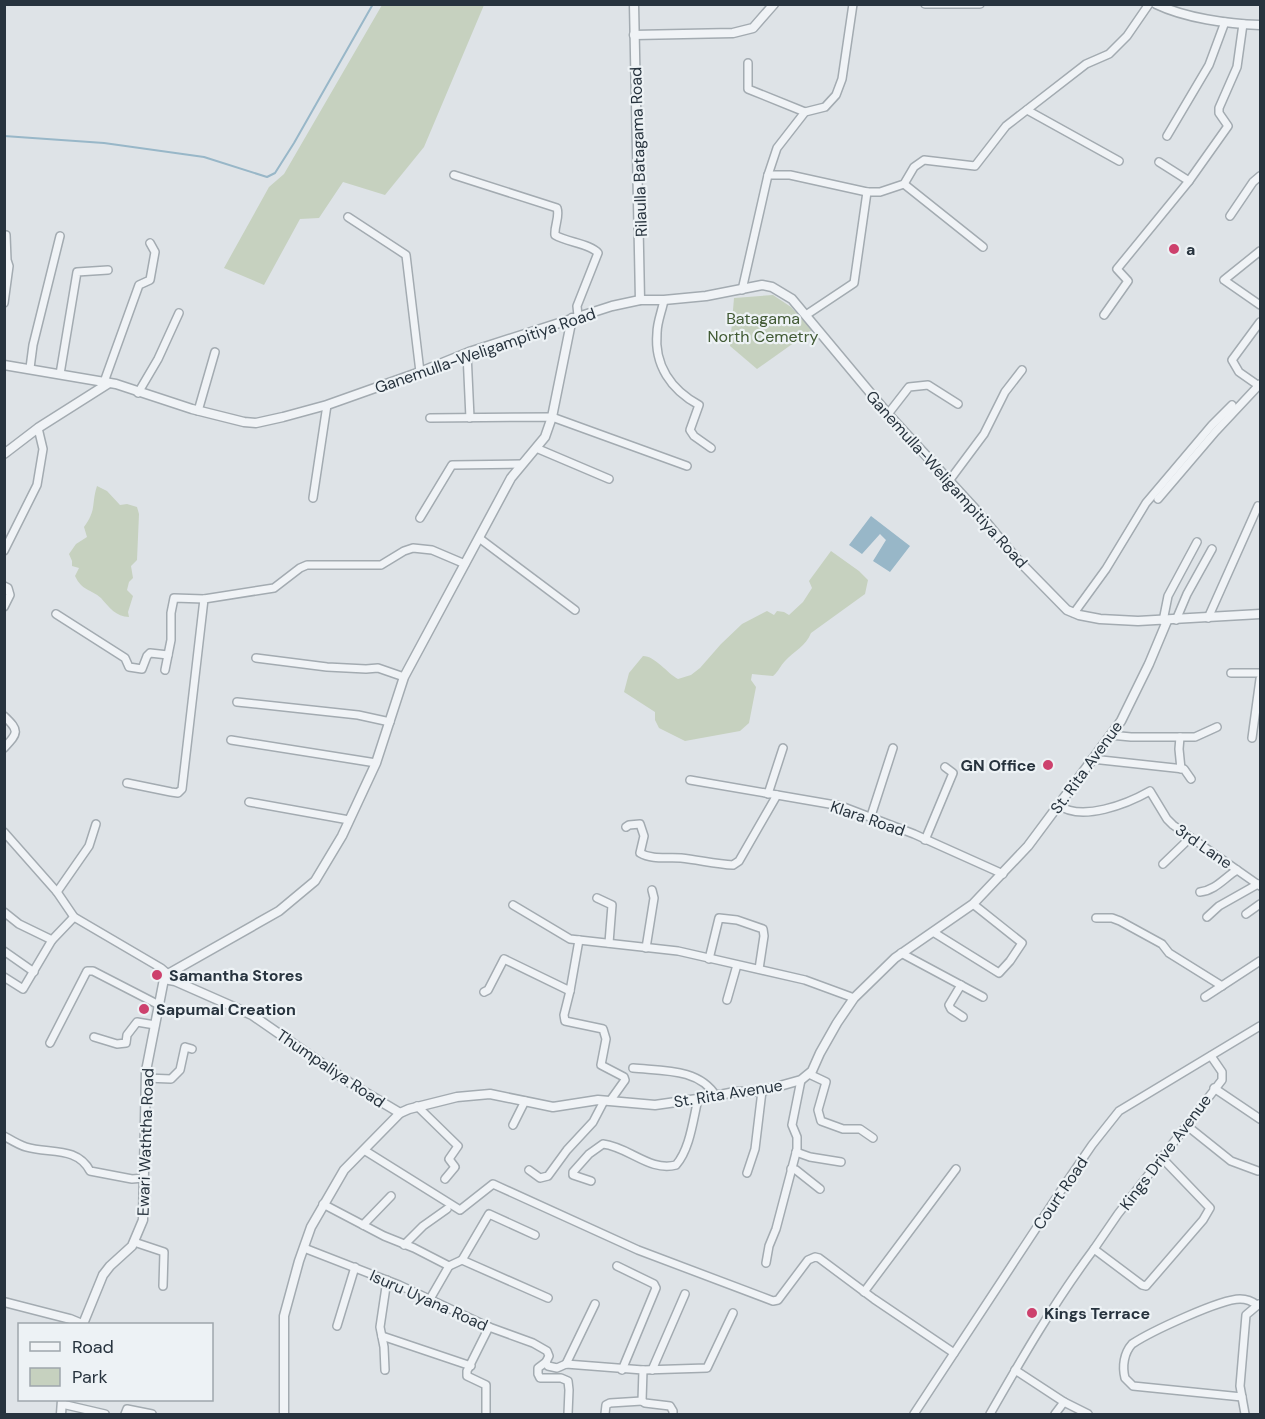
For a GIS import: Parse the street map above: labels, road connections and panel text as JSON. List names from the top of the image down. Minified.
{"streets":{"street":["Rilaulla Batagama Road","Ganemulla-Weligampitiya Road","St. Rita Avenue","Klara Road","3rd Lane","Thumpaliya Road","Ewari Waththa Road","Kings Drive Avenue","Court Road","Isuru Uyana Road"]},"crossings":[["Rilaulla Batagama Road","Ganemulla-Weligampitiya Road"],["Ganemulla-Weligampitiya Road","St. Rita Avenue"],["St. Rita Avenue","Klara Road"],["St. Rita Avenue","3rd Lane"],["St. Rita Avenue","Thumpaliya Road"],["St. Rita Avenue","Isuru Uyana Road"],["Thumpaliya Road","Ewari Waththa Road"],["Kings Drive Avenue","Court Road"]],"parks":["Batagama North Cemetry"],"places":["a","GN Office","Samantha Stores","Sapumal Creation","Kings Terrace"],"legend":["Road","Park"]}
